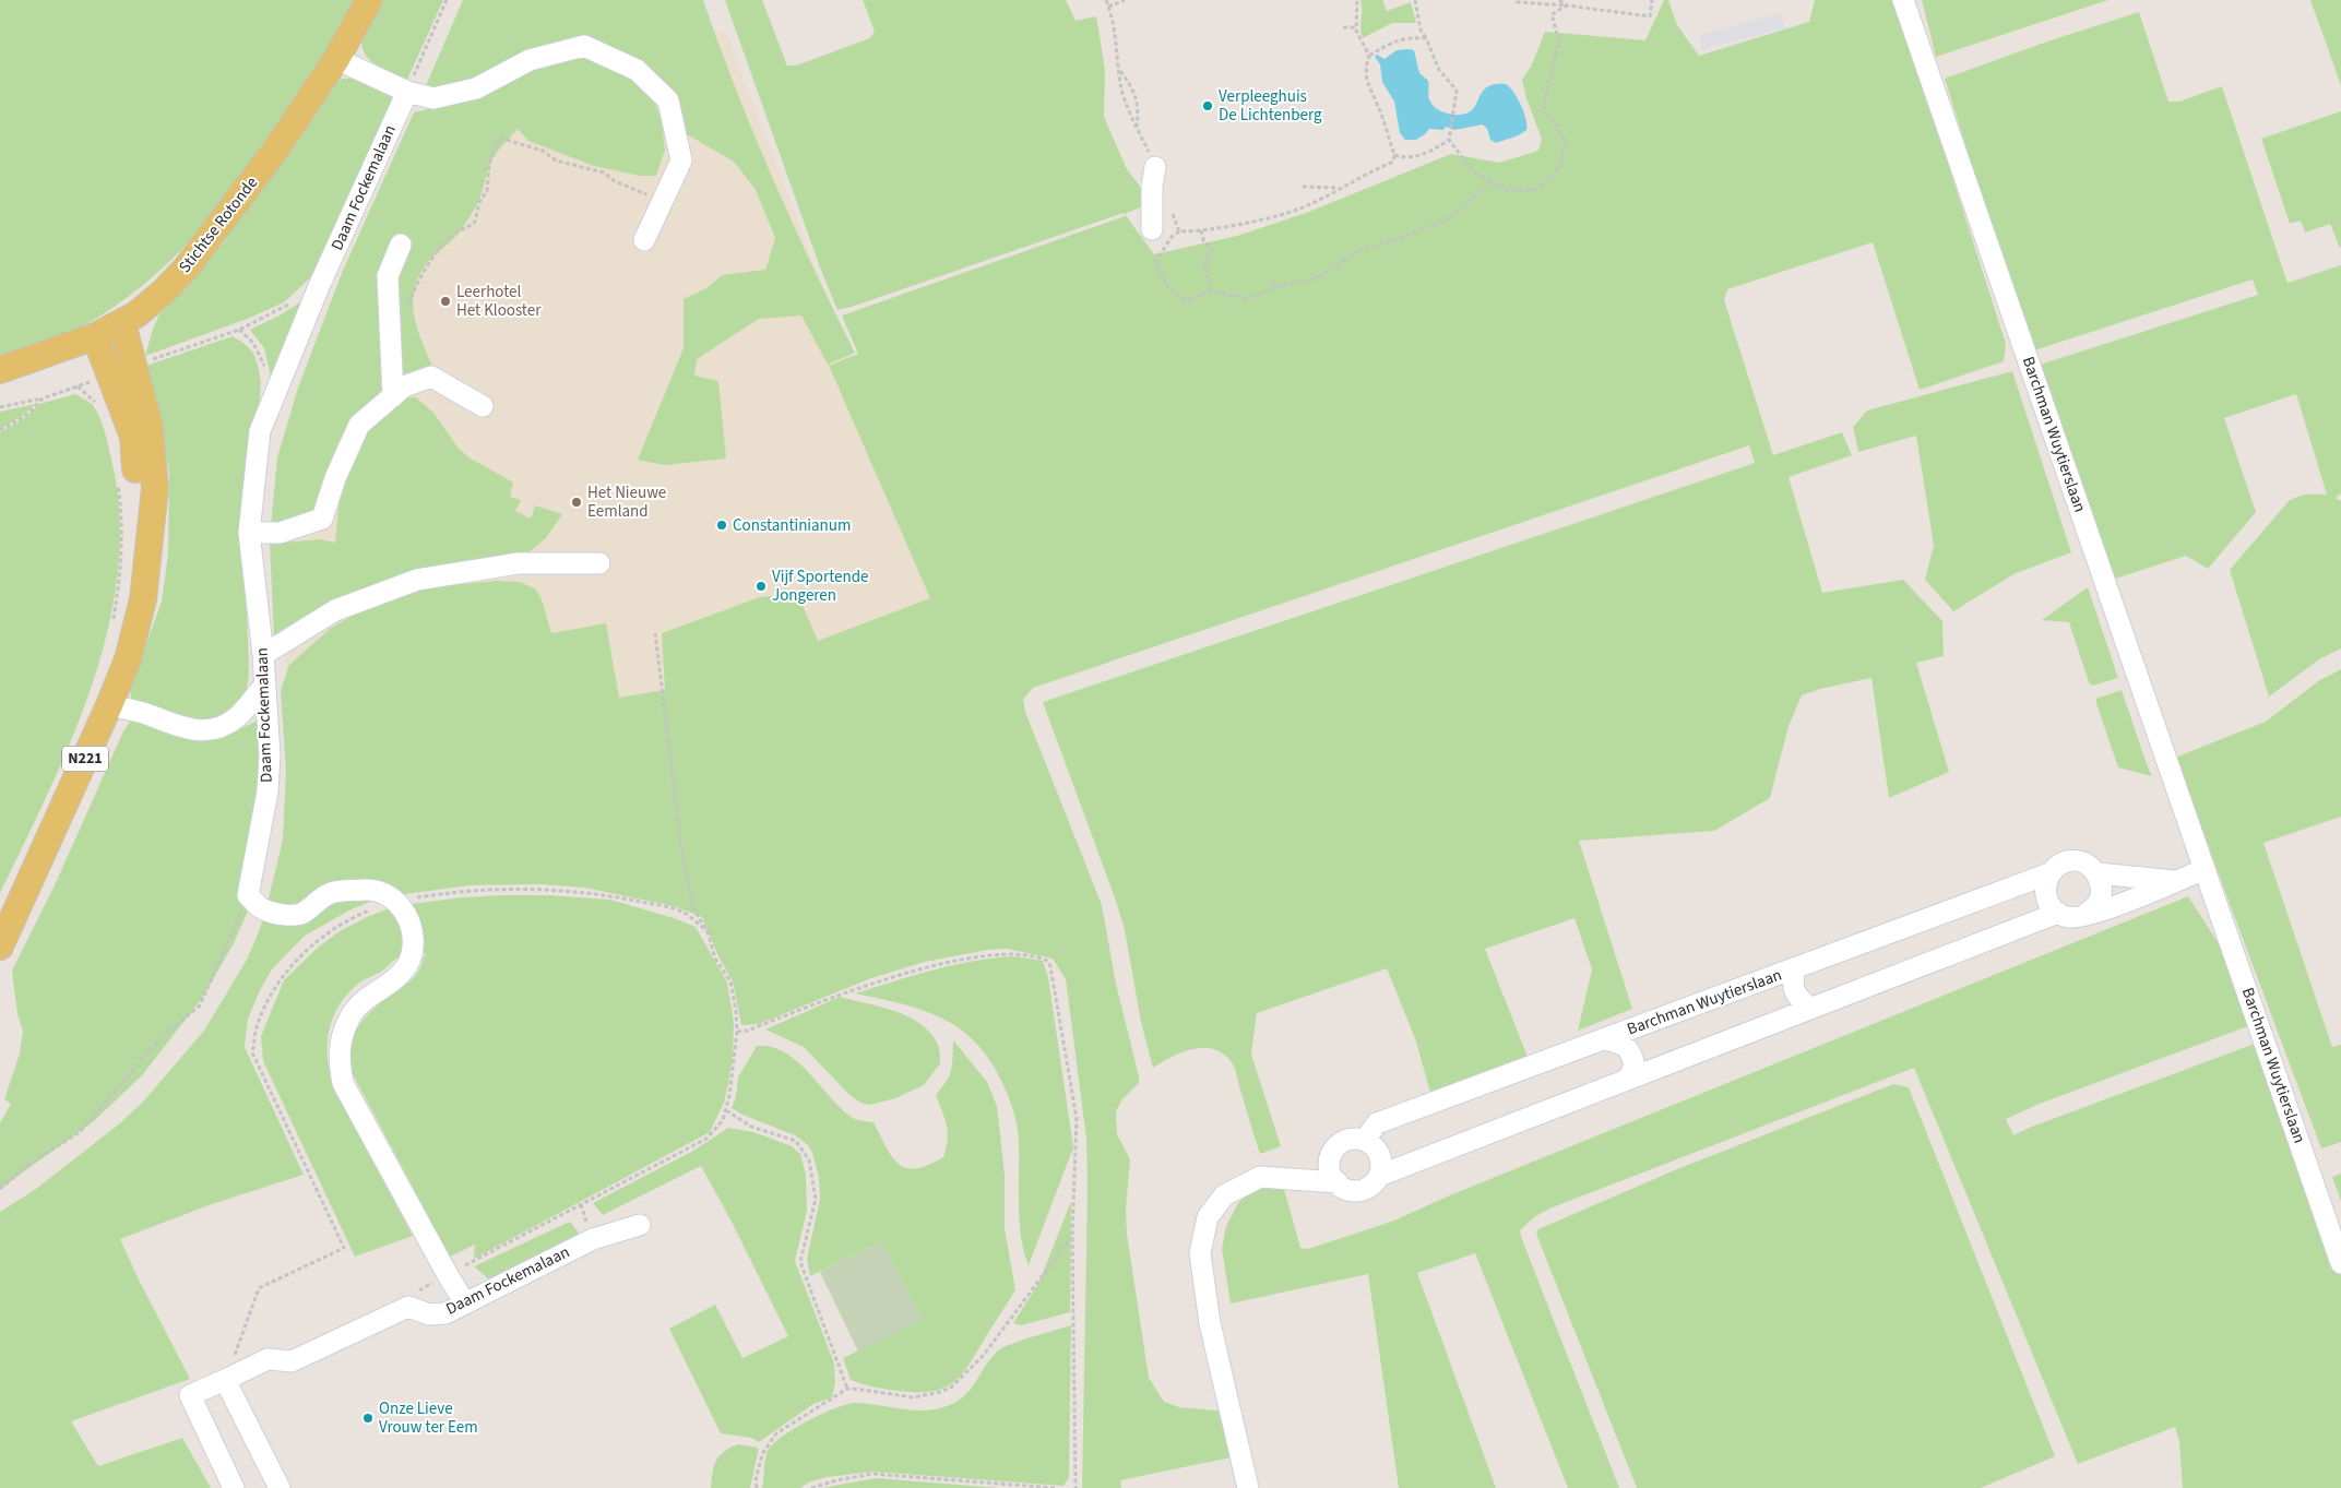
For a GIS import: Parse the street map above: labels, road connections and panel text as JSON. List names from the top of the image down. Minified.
{"streets":{"main road":["Stichtse Rotonde","N221"],"street":["Daam Fockemalaan","Barchman Wuytierslaan"]},"crossings":[["Stichtse Rotonde","N221"]],"places":["Verpleeghuis De Lichtenberg","Leerhotel Het Klooster","Het Nieuwe Eemland","Constantinianum","Vijf Sportende Jongeren","Onze Lieve Vrouw ter Eem"]}
